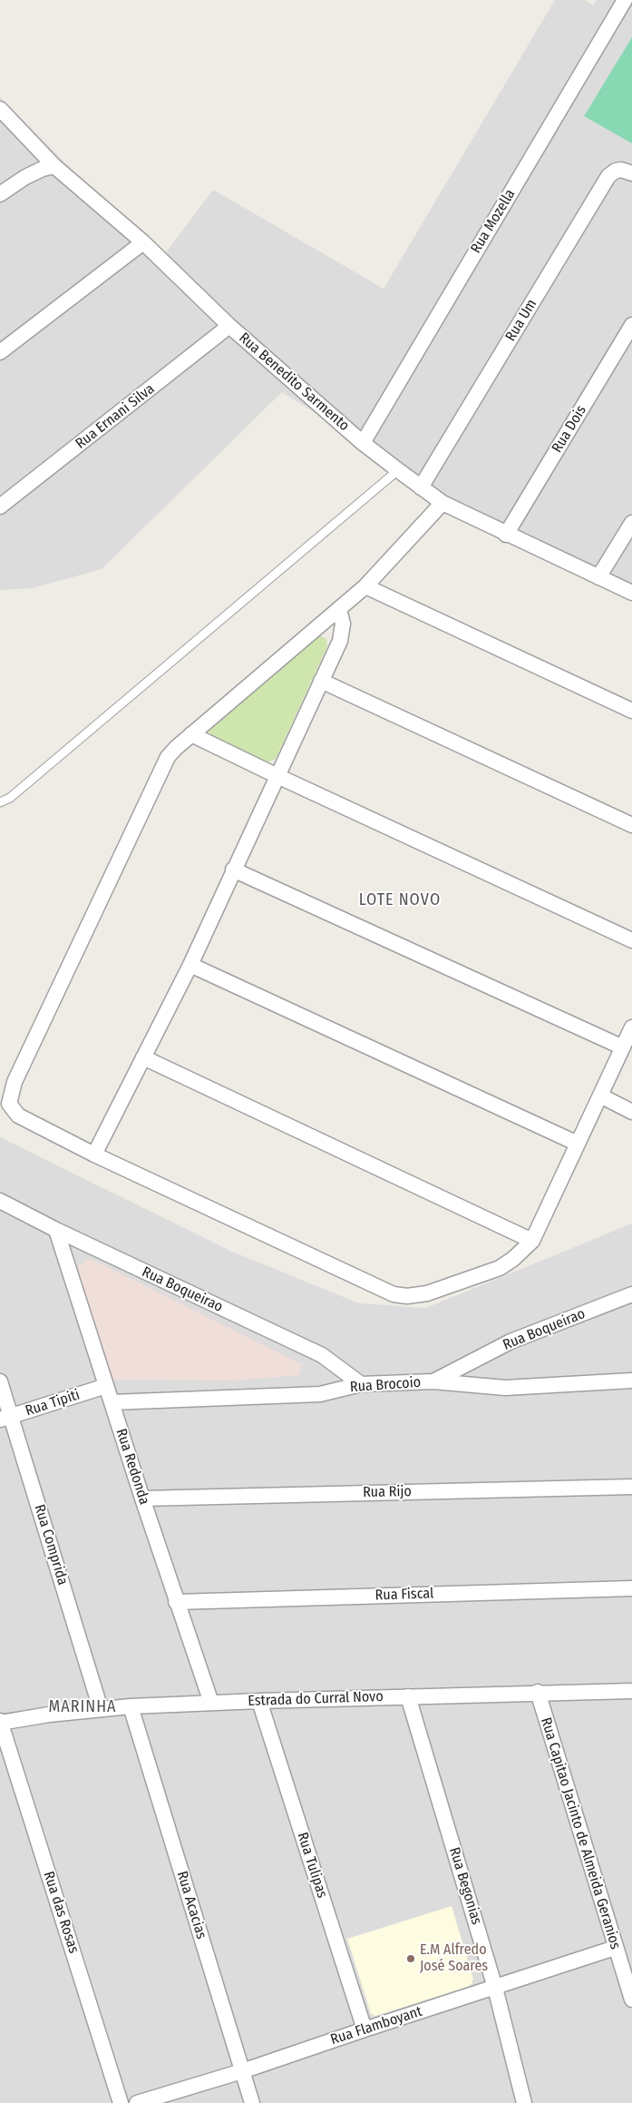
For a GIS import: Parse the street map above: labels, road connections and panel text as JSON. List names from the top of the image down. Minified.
{"streets":{"street":["Rua Mozella","Rua Um","Rua Benedito Sarmento","Rua Ernani Silva","Rua Dois","Rua Boqueirao","Rua Brocoio","Rua Tipiti","Rua Redonda","Rua Rijo","Rua Comprida","Rua Fiscal","Estrada do Curral Novo","Rua Capitao Jacinto de Almeida Geranios","Rua Tulipas","Rua Begonias","Rua Acacias","Rua das Rosas","Rua Flamboyant"]},"crossings":[["Rua Mozella","Rua Benedito Sarmento"],["Rua Um","Rua Benedito Sarmento"],["Rua Benedito Sarmento","Rua Ernani Silva"],["Rua Benedito Sarmento","Rua Dois"],["Rua Boqueirao","Rua Brocoio"],["Rua Boqueirao","Rua Redonda"],["Rua Brocoio","Rua Redonda"],["Rua Tipiti","Rua Redonda"],["Rua Tipiti","Rua Comprida"],["Rua Redonda","Rua Rijo"],["Rua Redonda","Rua Fiscal"],["Rua Redonda","Estrada do Curral Novo"],["Rua Comprida","Estrada do Curral Novo"],["Estrada do Curral Novo","Rua Capitao Jacinto de Almeida Geranios"],["Estrada do Curral Novo","Rua Tulipas"],["Estrada do Curral Novo","Rua Begonias"],["Estrada do Curral Novo","Rua Acacias"],["Estrada do Curral Novo","Rua das Rosas"],["Rua Capitao Jacinto de Almeida Geranios","Rua Flamboyant"],["Rua Tulipas","Rua Flamboyant"],["Rua Begonias","Rua Flamboyant"],["Rua Acacias","Rua Flamboyant"]],"districts":["LOTE NOVO","MARINHA"],"places":["E.M Alfredo José Soares"]}
